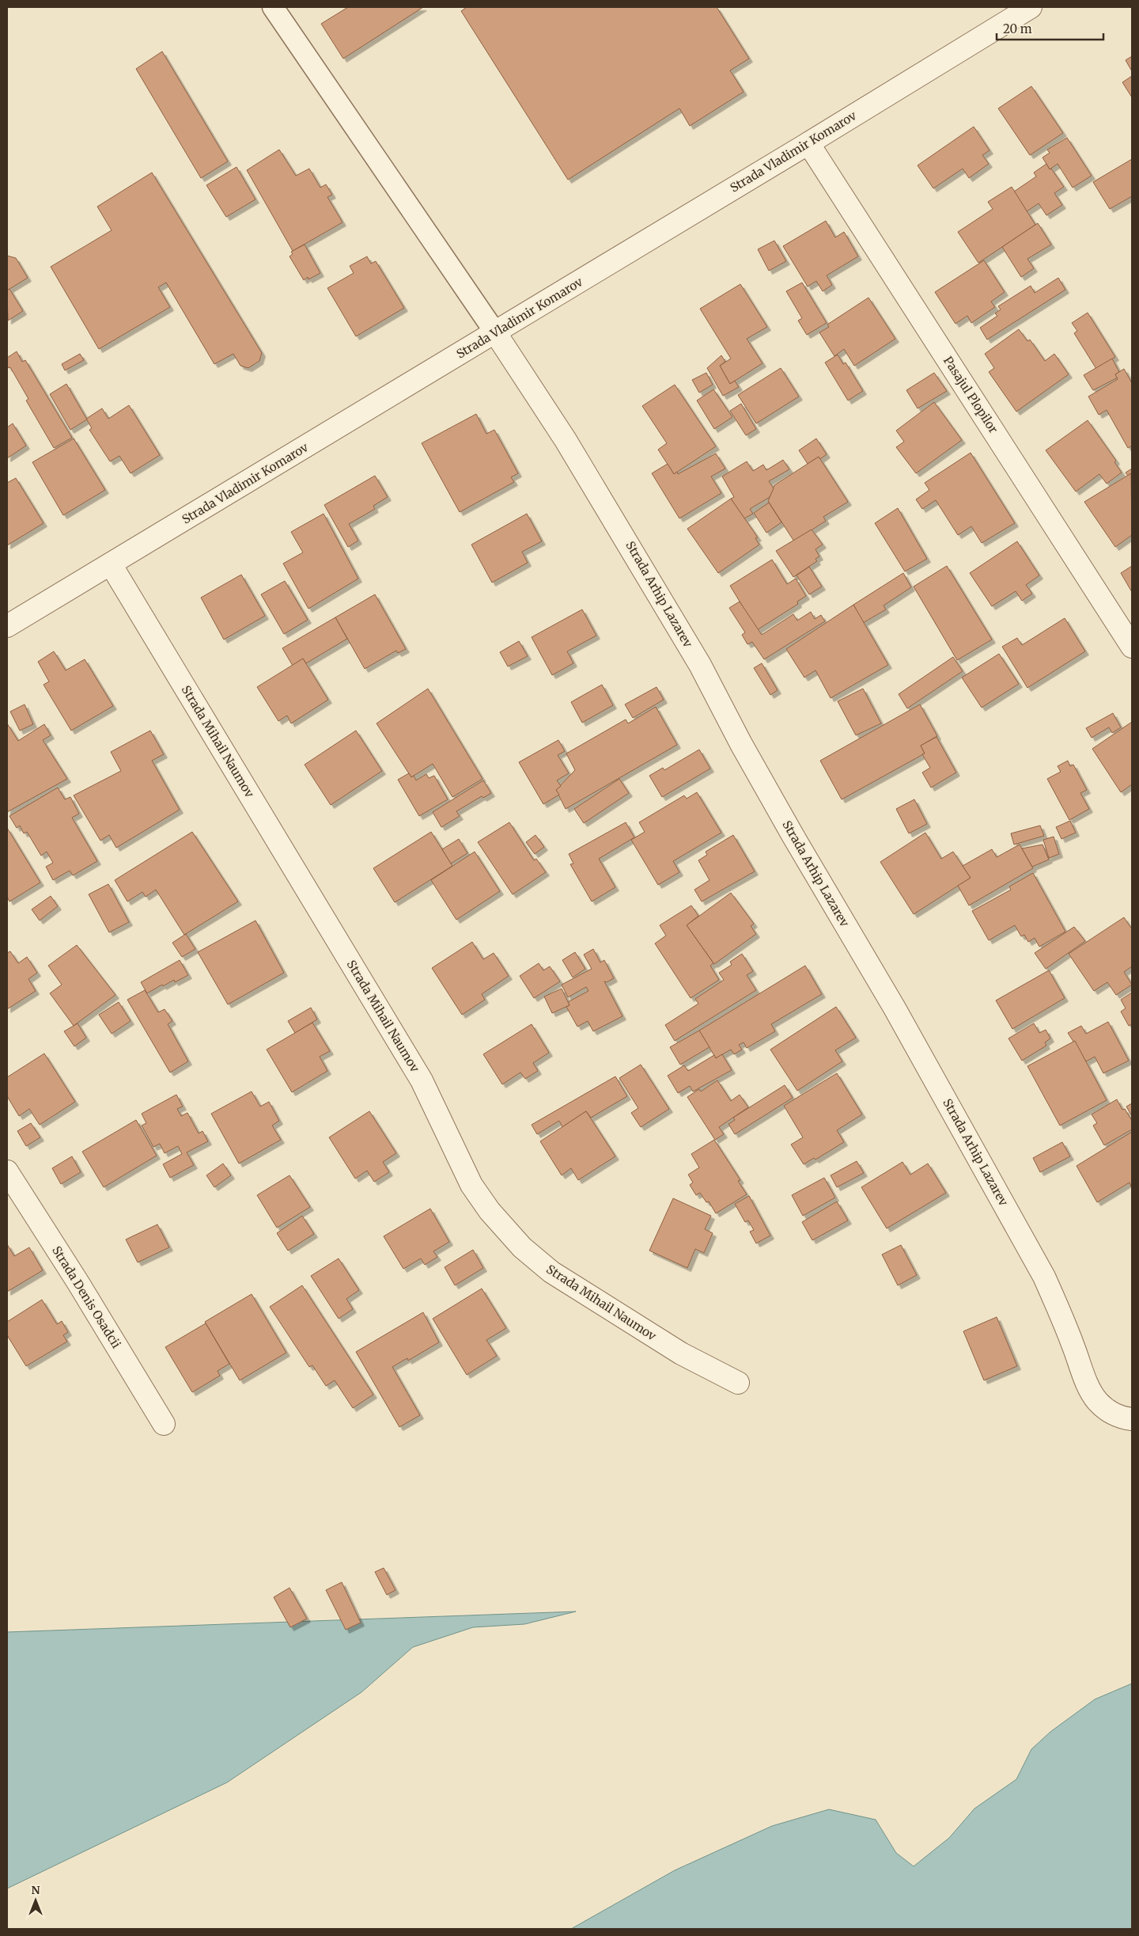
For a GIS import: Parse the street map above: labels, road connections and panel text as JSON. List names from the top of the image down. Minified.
{"streets":{"street":["Strada Vladimir Komarov","Pasajul Plopilor","Strada Arhip Lazarev","Strada Mihail Naumov","Strada Denis Osadcii"]},"crossings":[["Strada Vladimir Komarov","Pasajul Plopilor"],["Strada Vladimir Komarov","Strada Arhip Lazarev"],["Strada Vladimir Komarov","Strada Mihail Naumov"]],"scale_bar":"20 m","north":"top"}
